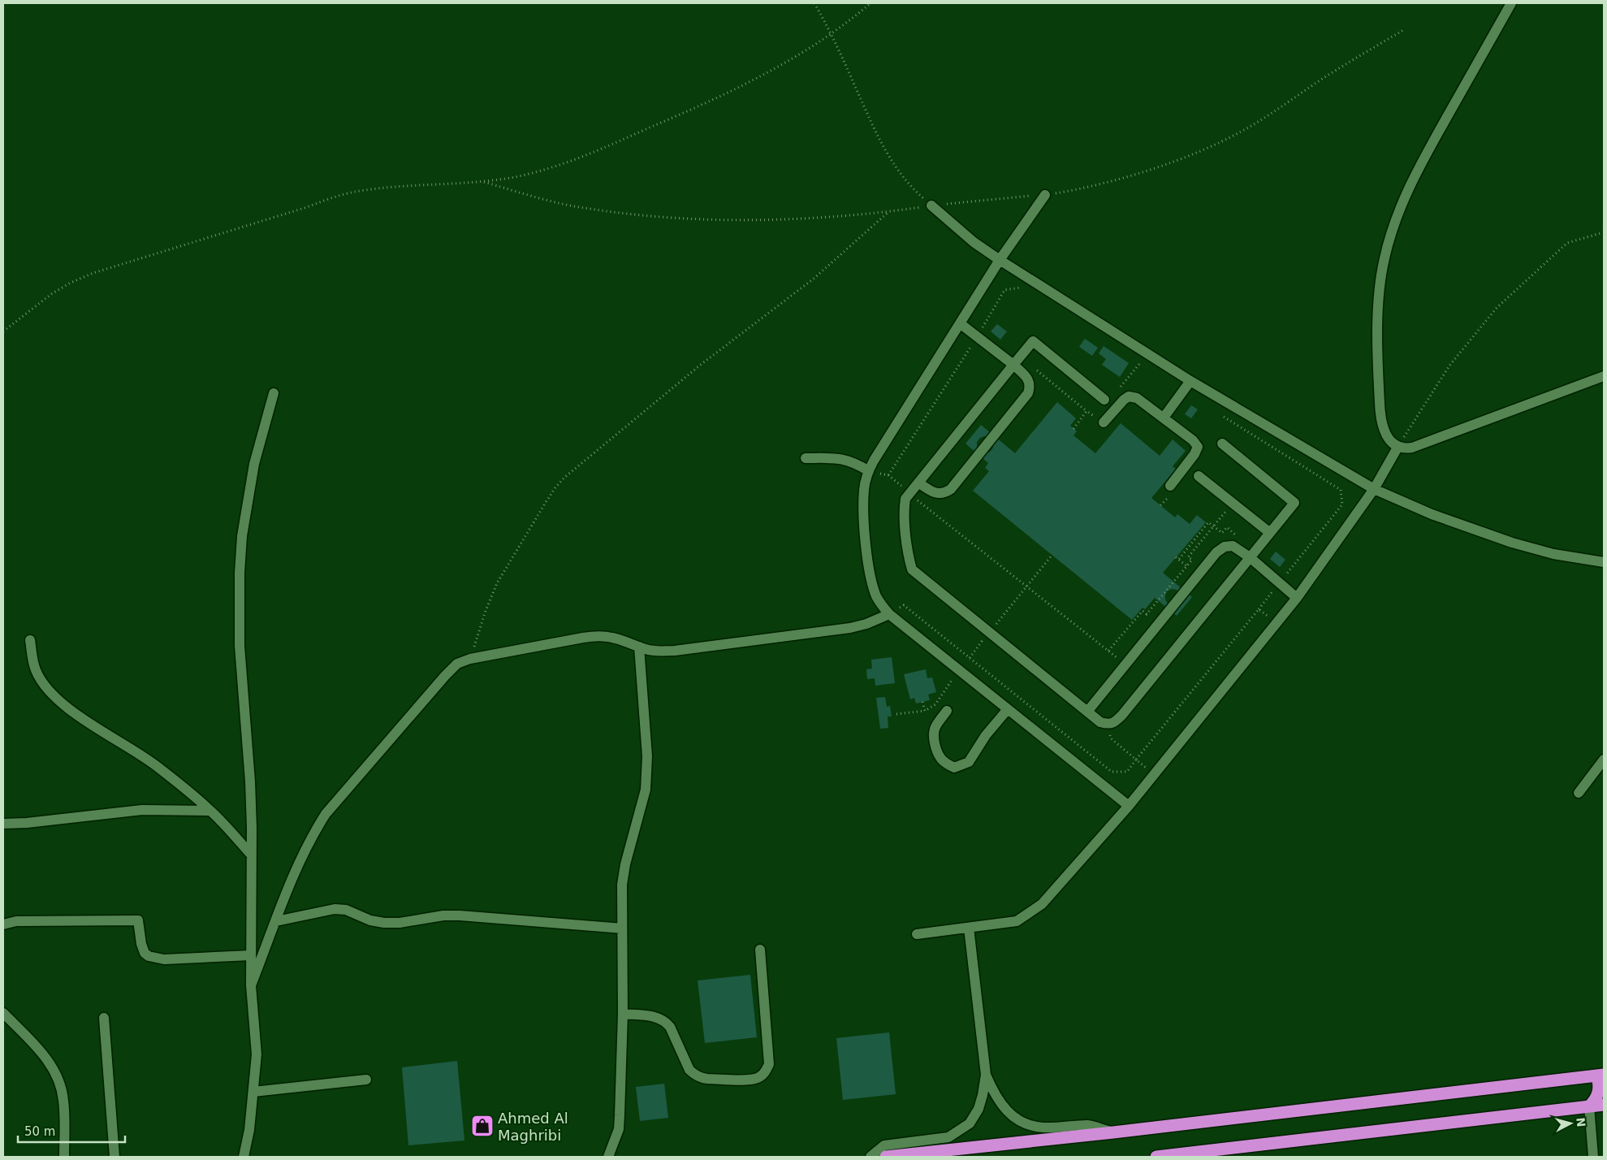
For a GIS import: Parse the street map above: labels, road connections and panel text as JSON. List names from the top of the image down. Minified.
{"places":{"shop":["Ahmed Al Maghribi"]},"scale_bar":"50 m","north":"right"}
